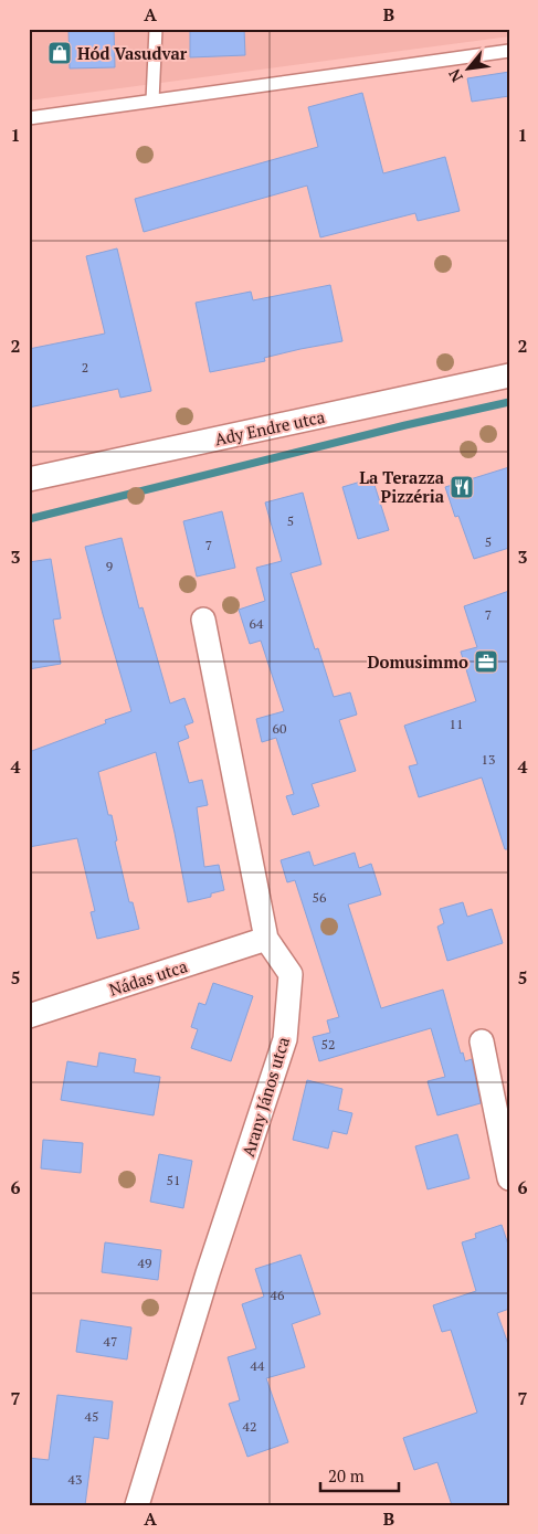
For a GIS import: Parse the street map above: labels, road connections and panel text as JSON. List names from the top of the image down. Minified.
{"streets":{"street":["Ady Endre utca","Nádas utca","Arany János utca"]},"crossings":[["Nádas utca","Arany János utca"]],"places":{"shop":["Hód Vasudvar"],"restaurant":["La Terazza Pizzéria"],"office":["Domusimmo"]},"house_numbers":["2","5","5","7","9","7","64","11","60","13","56","52","51","49","46","47","44","45","42","43"],"scale_bar":"20 m","north":"bottom left","grid":{"columns":["A","B"],"rows":["1","2","3","4","5","6","7"]}}
